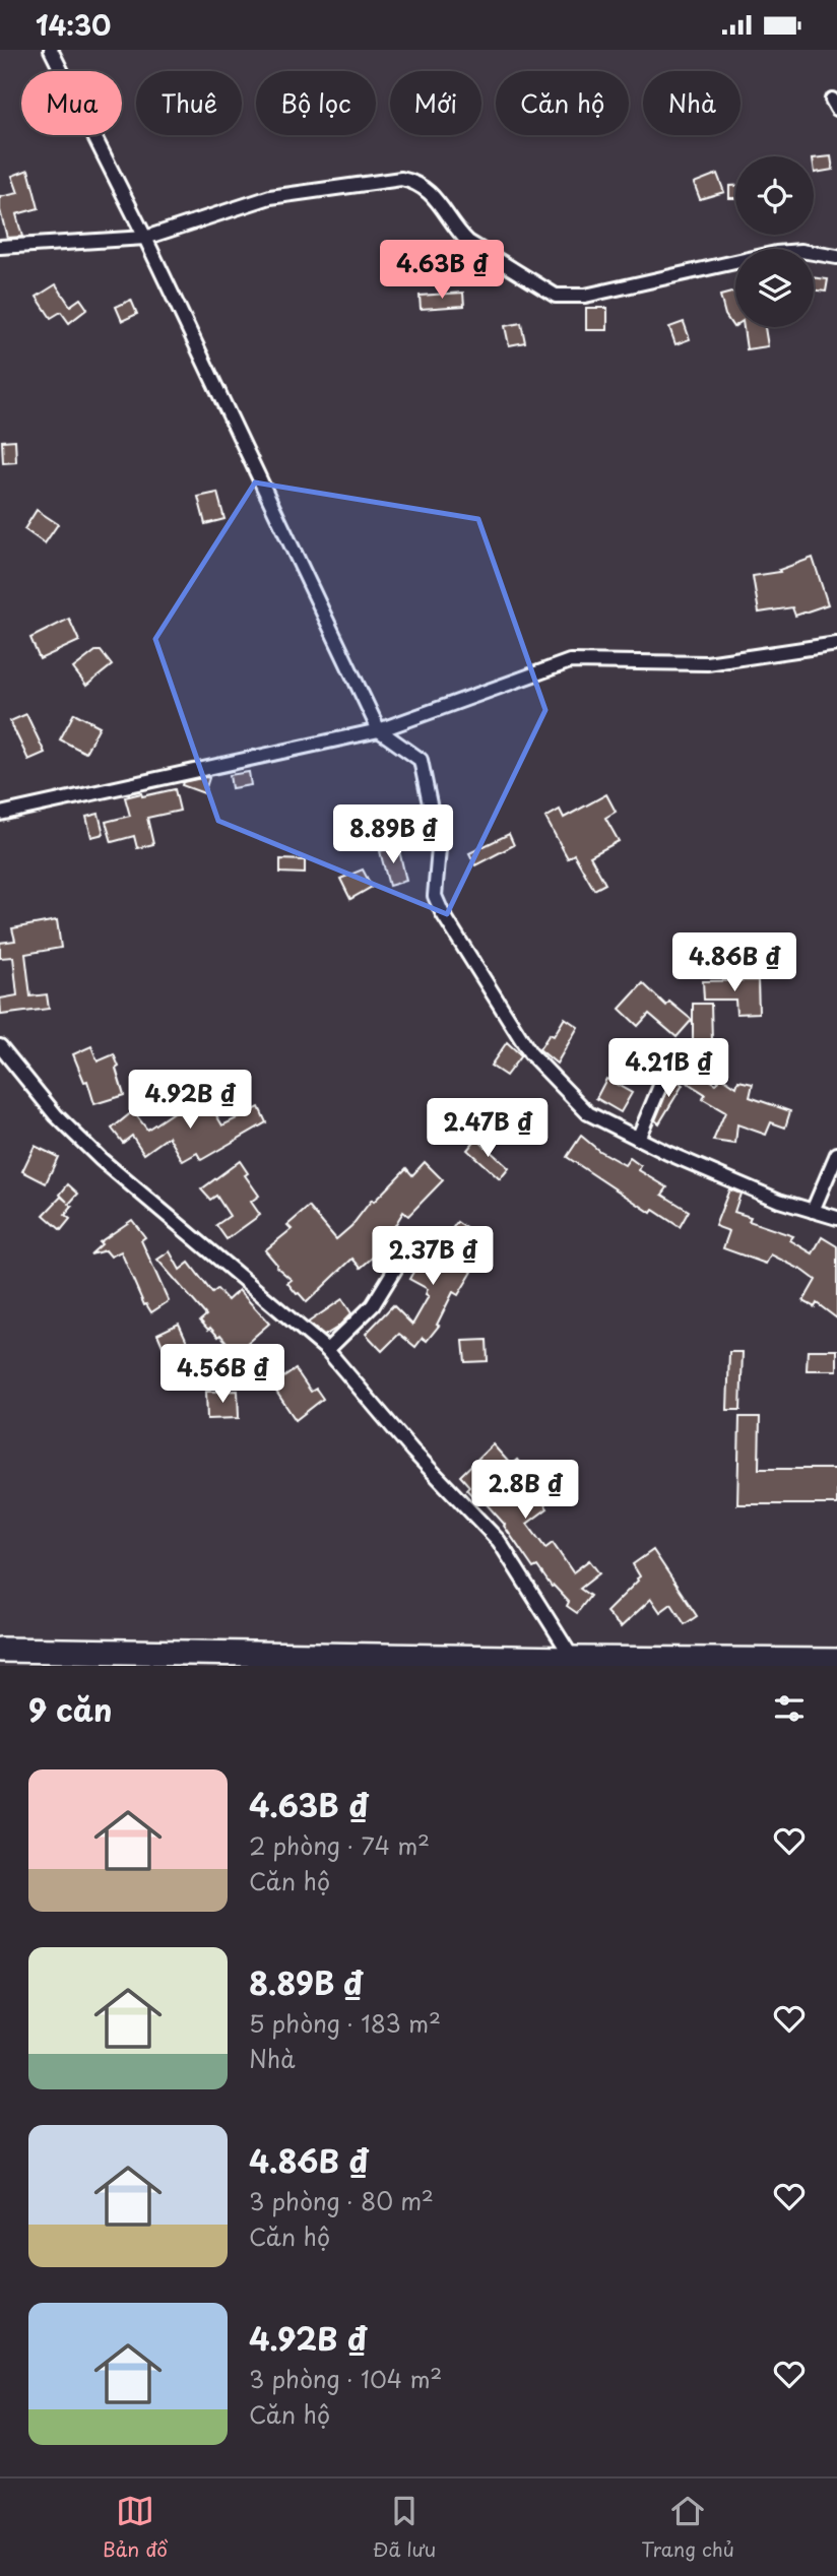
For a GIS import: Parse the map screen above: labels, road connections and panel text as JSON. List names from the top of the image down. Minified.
{"page":{"status":"14:30","chip":["Mua","Thuê","Bộ lọc","Mới","Căn hộ","Nhà"],"price":["4.63B ₫","8.89B ₫","4.86B ₫","4.21B ₫","4.92B ₫","2.47B ₫","2.37B ₫","4.56B ₫","2.8B ₫"],"heading":"9 căn","list":[{"name":"4.63B ₫","note":"2 phòng · 74 m² · Căn hộ"},{"name":"8.89B ₫","note":"5 phòng · 183 m² · Nhà"},{"name":"4.86B ₫","note":"3 phòng · 80 m² · Căn hộ"},{"name":"4.92B ₫","note":"3 phòng · 104 m² · Căn hộ"}],"tabs":["Bản đồ","Đã lưu","Trang chủ"]}}
